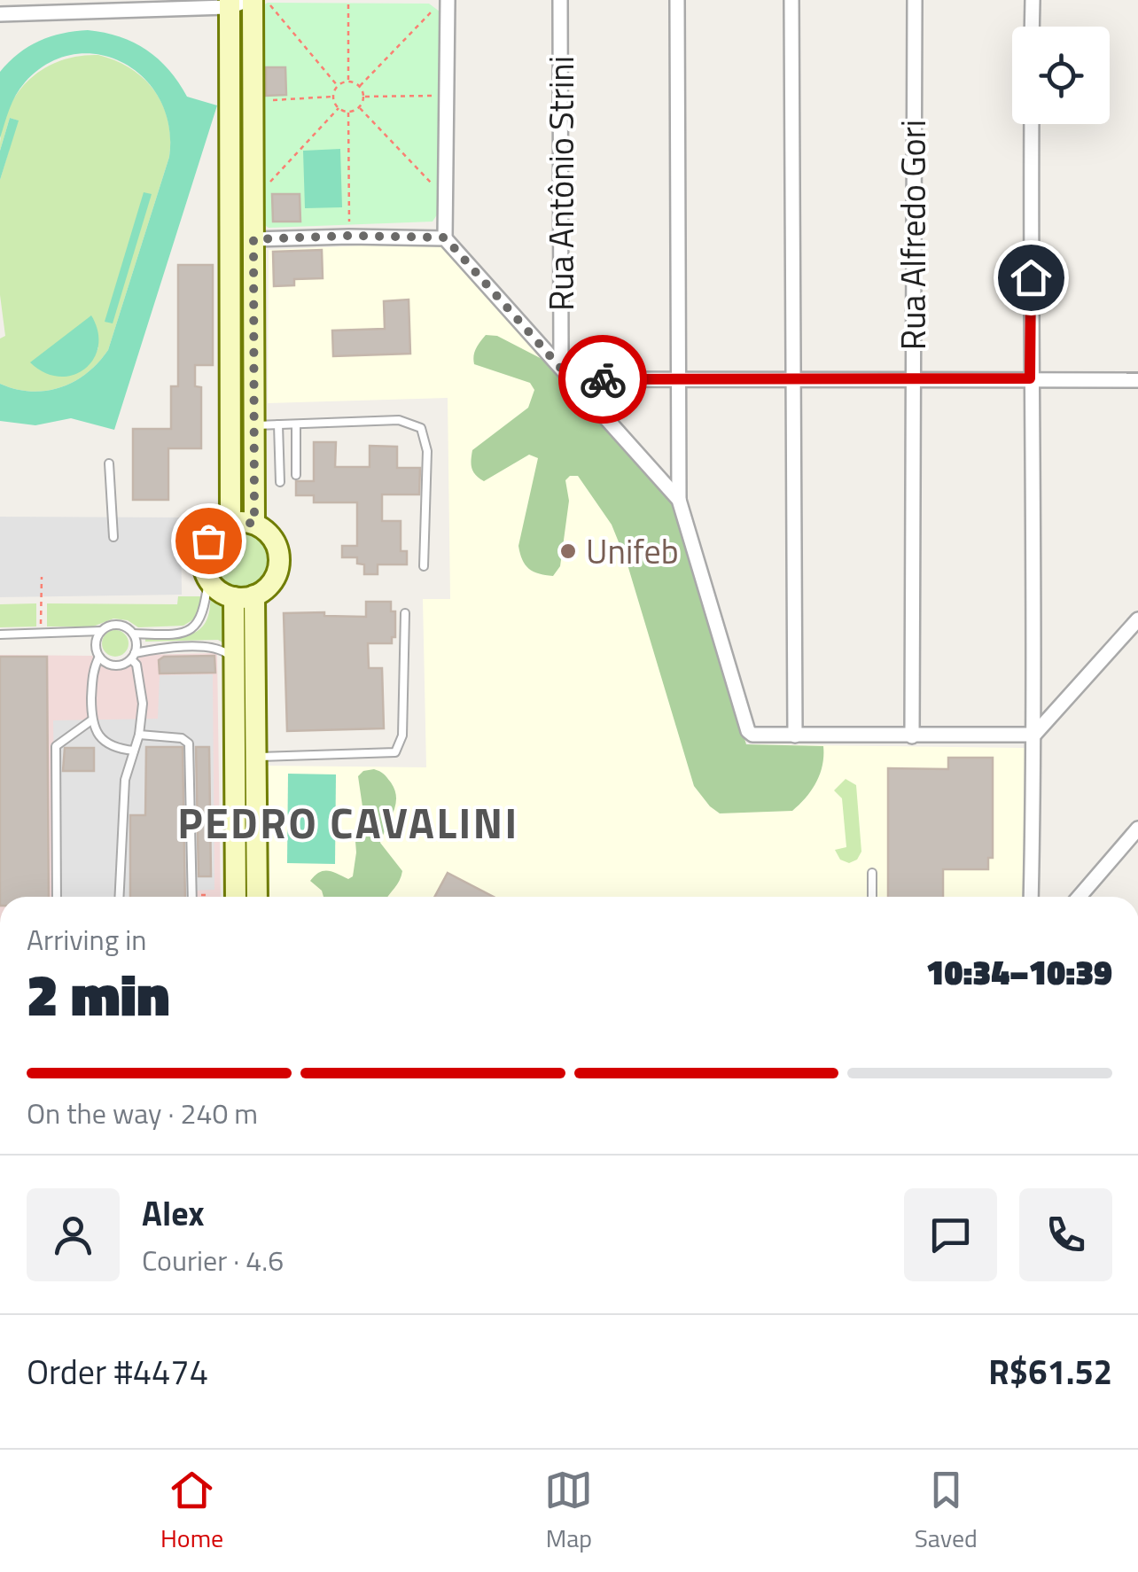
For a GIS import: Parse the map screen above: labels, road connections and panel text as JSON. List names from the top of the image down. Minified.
{"streets":{"street":["Rua Antônio Strini","Rua Alfredo Gori"]},"districts":["PEDRO CAVALINI"],"places":["Unifeb"],"page":{"heading":["2 min","Arriving in","10:34–10:39"],"panel":["Alex","Courier · 4.6","Order #4474","R$61.52"],"bar":"On the way · 240 m","tabs":["Home","Map","Saved"]}}
